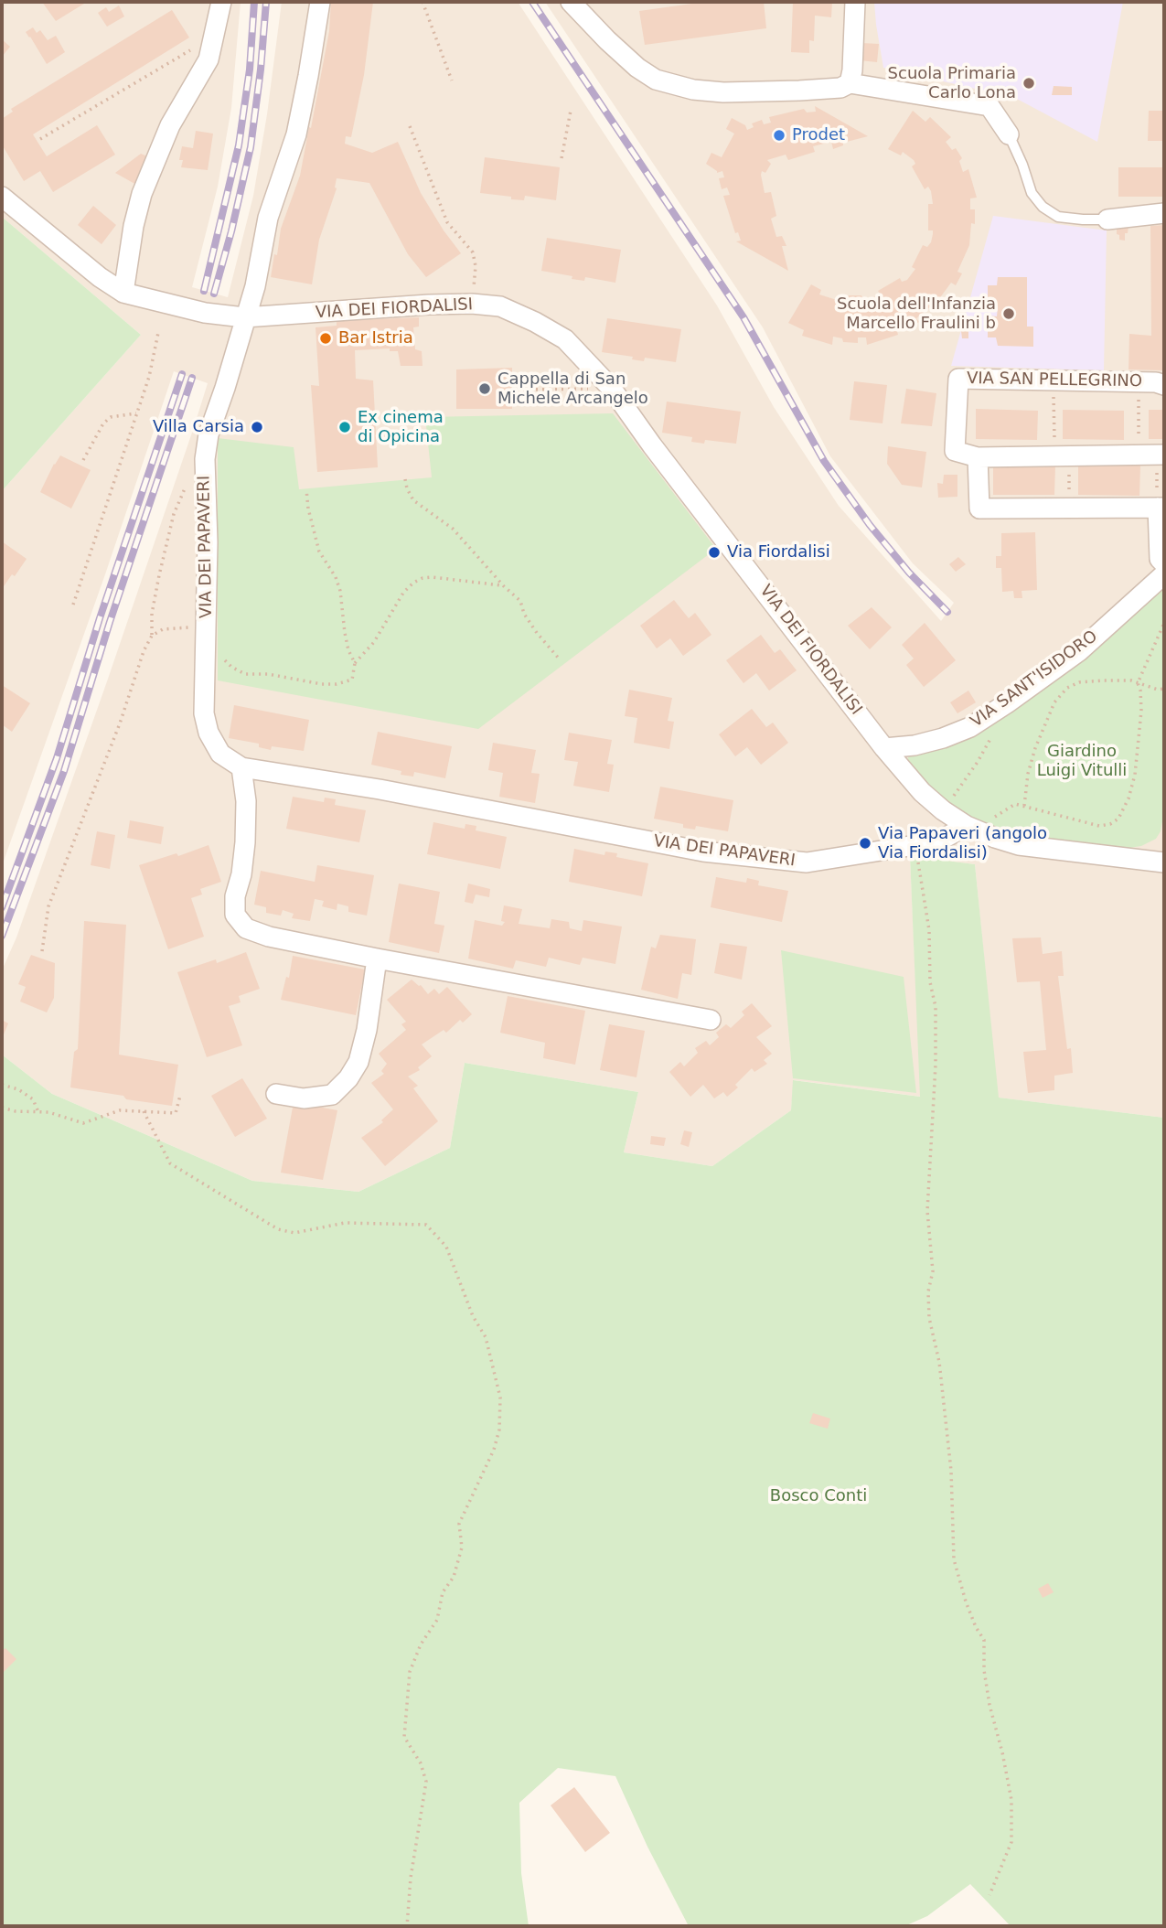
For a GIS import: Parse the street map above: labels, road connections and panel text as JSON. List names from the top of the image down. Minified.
{"streets":{"street":["VIA DEI FIORDALISI","VIA SAN PELLEGRINO","VIA DEI PAPAVERI","VIA SANT'ISIDORO"]},"crossings":[["VIA DEI FIORDALISI","VIA DEI PAPAVERI"],["VIA DEI FIORDALISI","VIA SANT'ISIDORO"]],"parks":["Giardino Luigi Vitulli","Bosco Conti"],"places":["Scuola Primaria Carlo Lona","Prodet","Scuola dell'Infanzia Marcello Fraulini b","Bar Istria","Cappella di San Michele Arcangelo","Villa Carsia","Ex cinema di Opicina","Via Fiordalisi","Via Papaveri (angolo Via Fiordalisi)"]}
